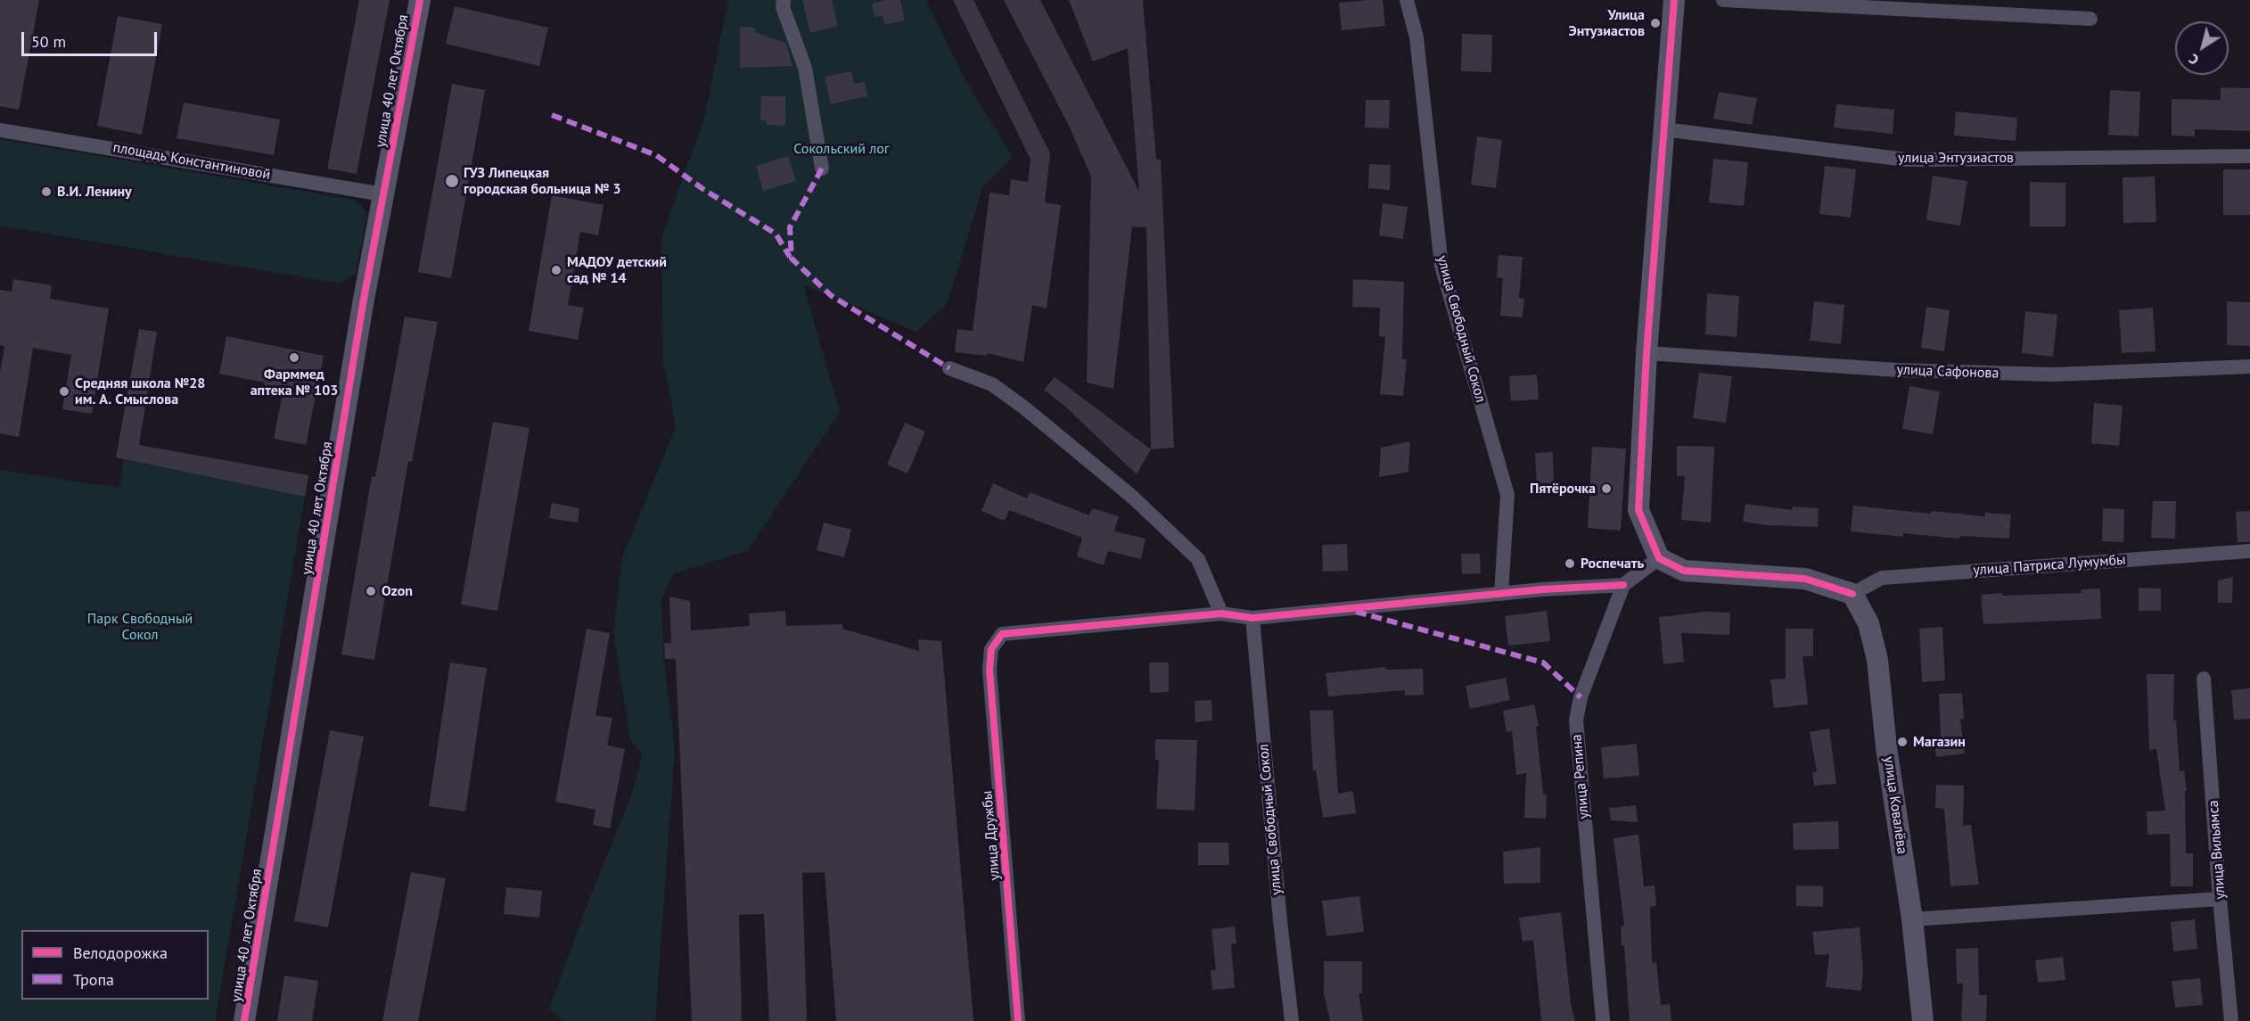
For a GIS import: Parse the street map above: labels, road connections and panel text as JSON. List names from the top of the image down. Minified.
{"streets":{"street":["улица 40 лет Октября","улица Энтузиастов","площадь Константиновой","улица Свободный Сокол","улица Сафонова","улица Патриса Лумумбы","улица Репина","улица Ковалёва","улица Дружбы","улица Вильямса"]},"crossings":[["улица 40 лет Октября","площадь Константиновой"],["улица Патриса Лумумбы","улица Ковалёва"]],"parks":["Сокольский лог","Парк Свободный Сокол"],"places":["Улица Энтузиастов","ГУЗ Липецкая городская больница № 3","В.И. Ленину","МАДОУ детский сад № 14","Фарммед аптека № 103","Средняя школа №28 им. А. Смыслова","Пятёрочка","Роспечать","Ozon","Магазин"],"legend":["Велодорожка","Тропа"],"scale_bar":"50 m","north":"bottom left"}
